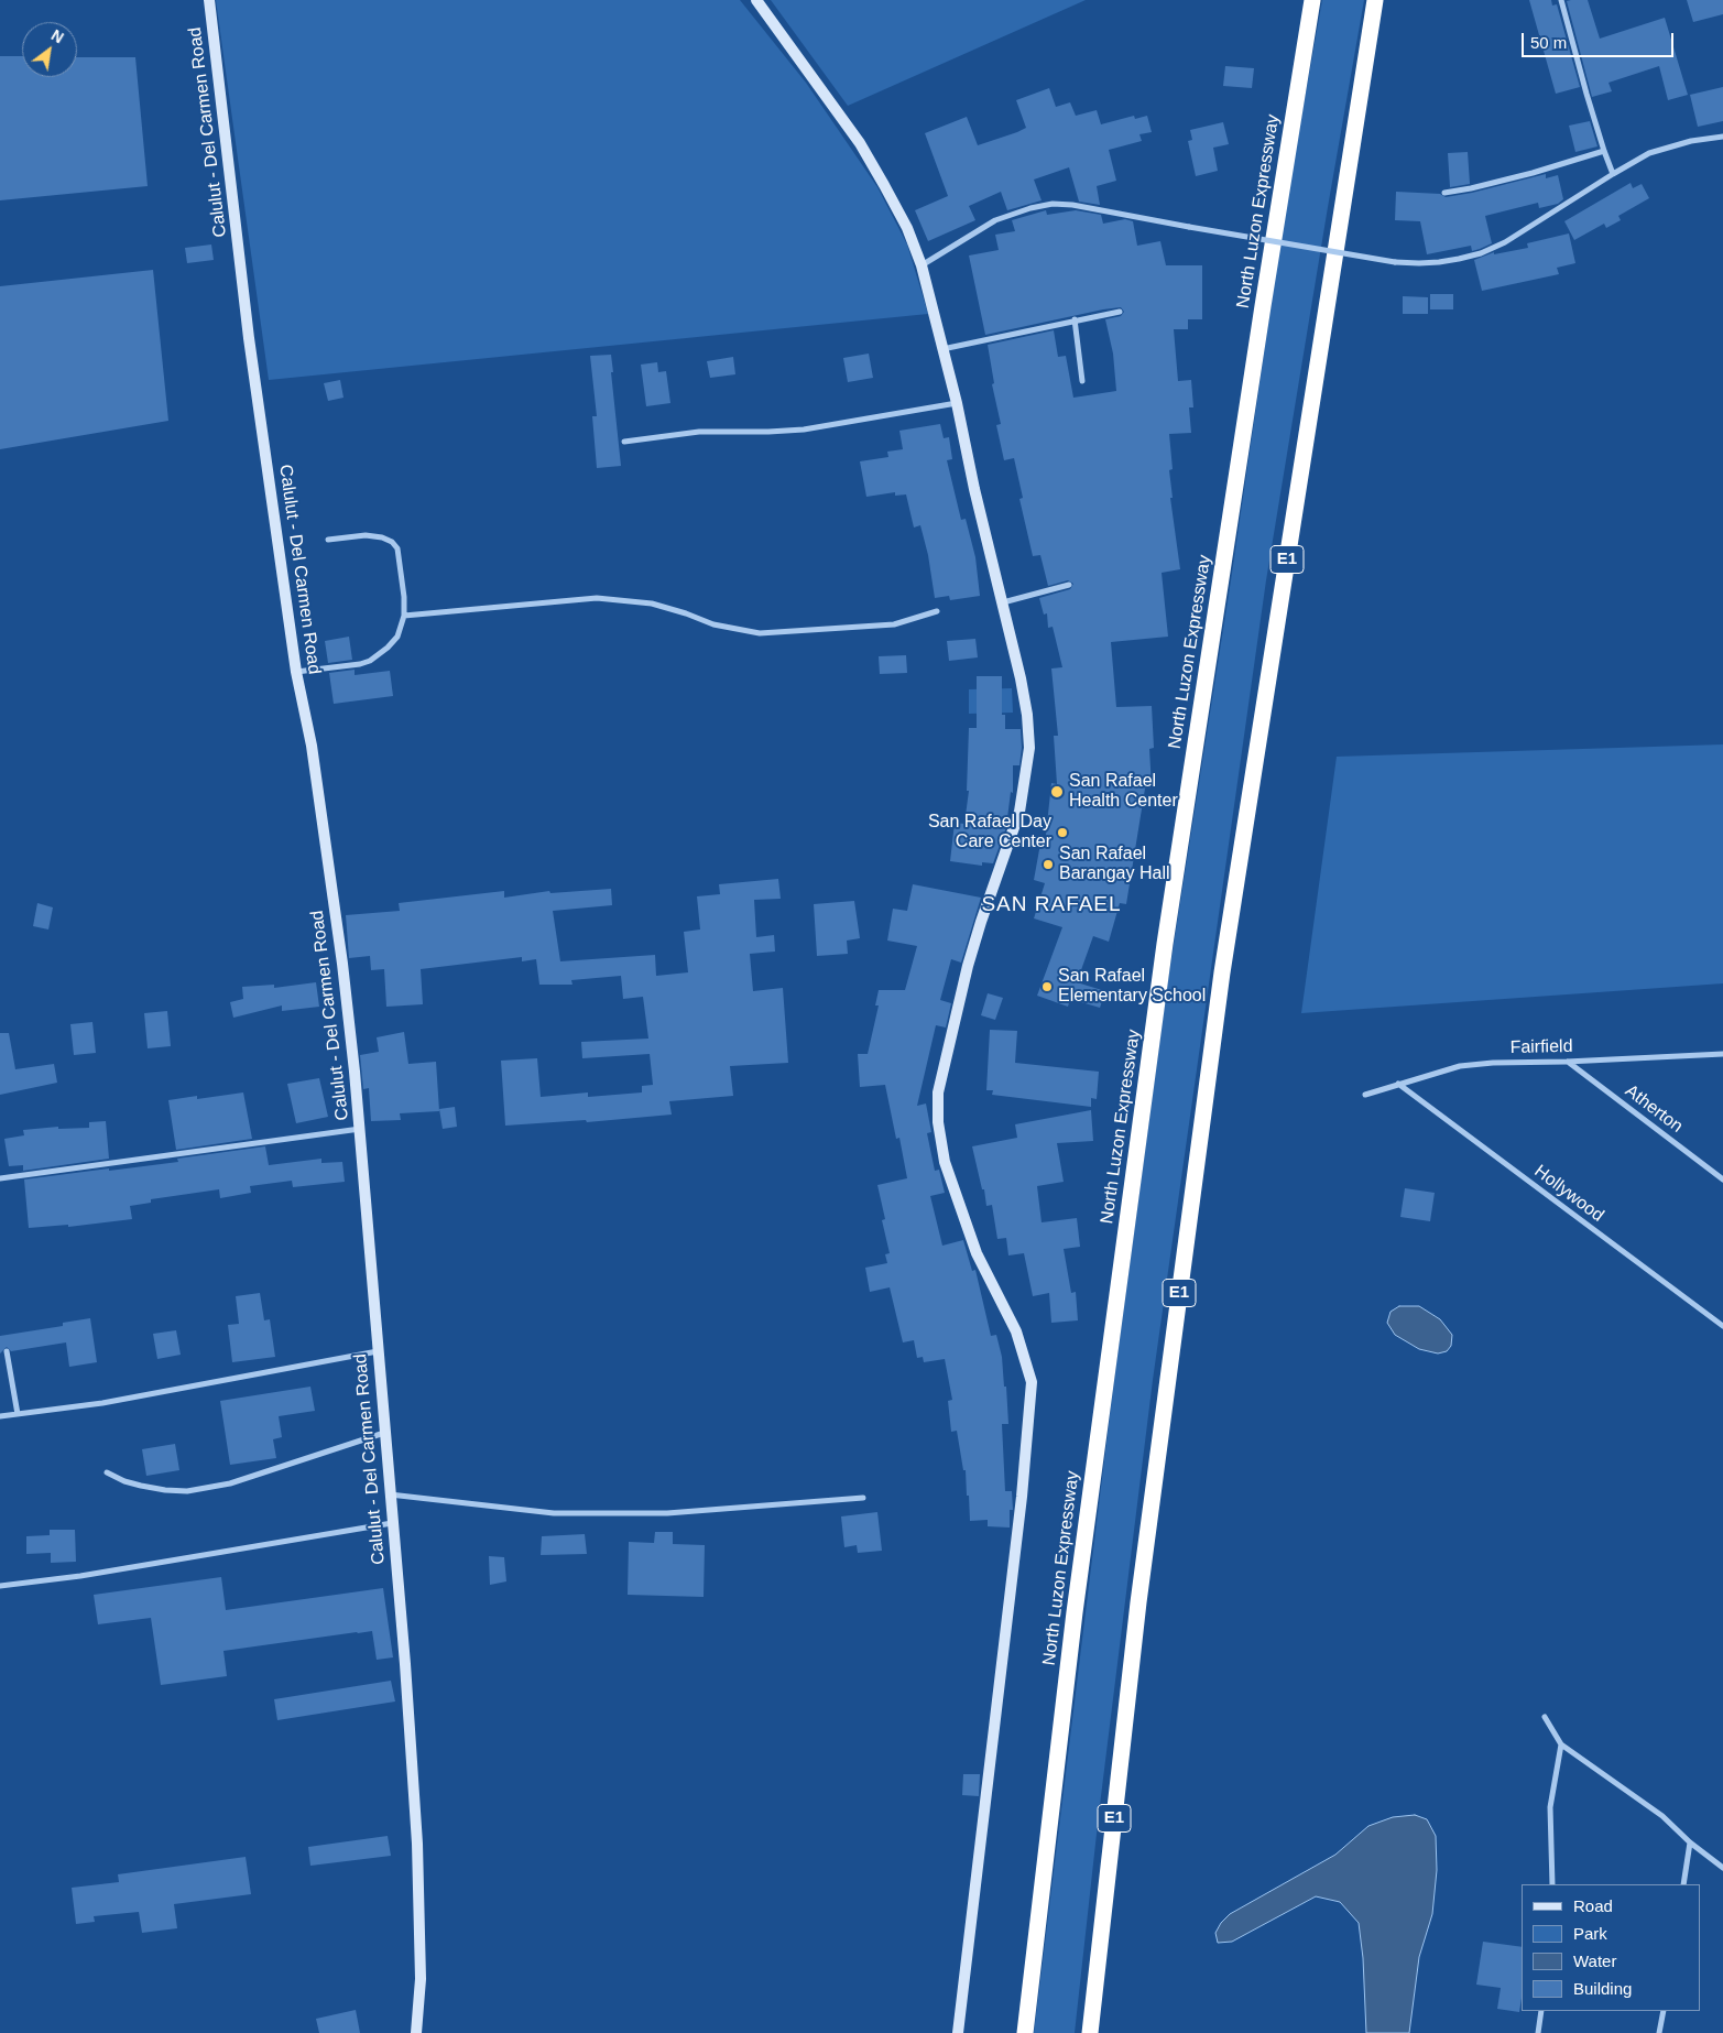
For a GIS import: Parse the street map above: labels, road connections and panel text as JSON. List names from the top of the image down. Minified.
{"streets":{"highway":["North Luzon Expressway","E1"],"street":["Calulut - Del Carmen Road","Fairfield","Atherton","Hollywood"]},"crossings":[["Fairfield","Atherton"],["Fairfield","Hollywood"]],"districts":["SAN RAFAEL"],"places":["San Rafael Health Center","San Rafael Day Care Center","San Rafael Barangay Hall","San Rafael Elementary School"],"legend":["Road","Park","Water","Building"],"scale_bar":"50 m","north":"top right"}
